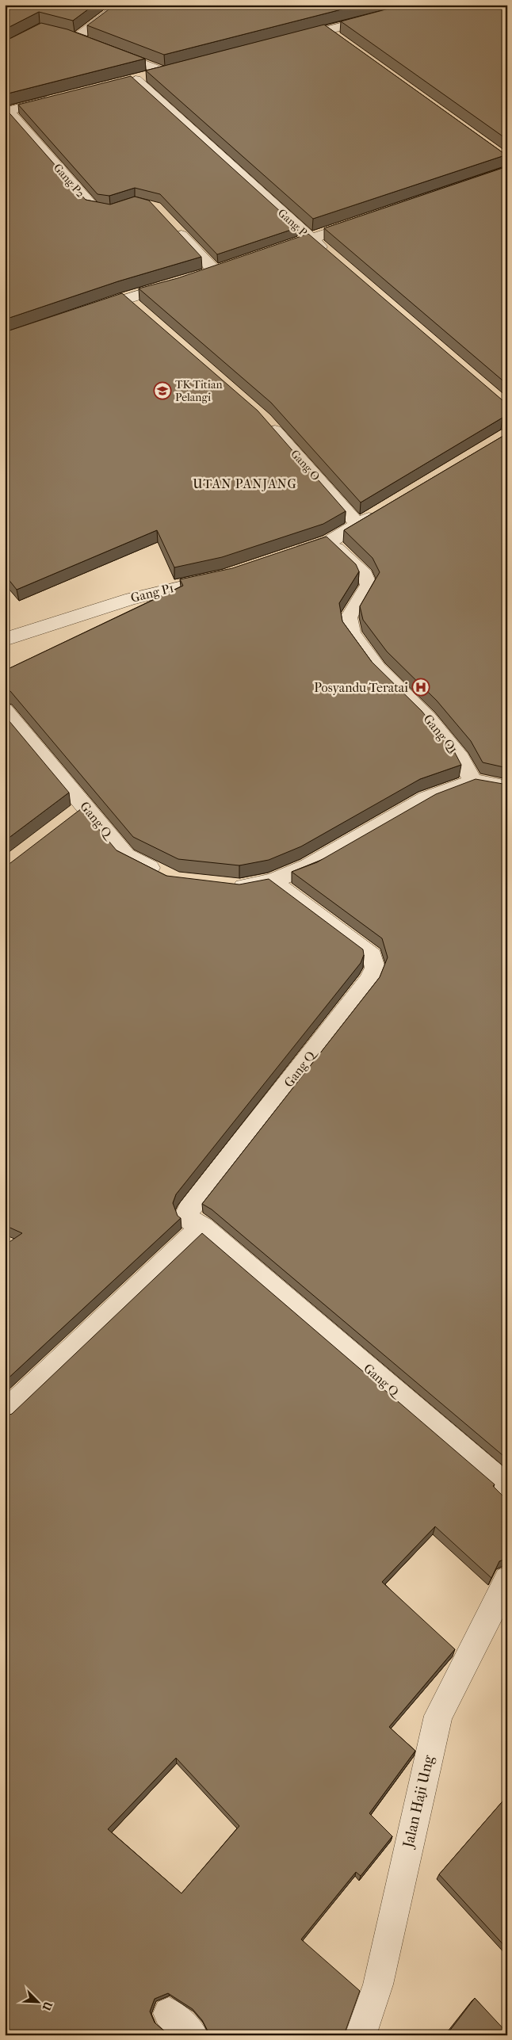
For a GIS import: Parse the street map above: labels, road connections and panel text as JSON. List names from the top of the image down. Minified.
{"streets":{"street":["Gang P2","Gang P","Gang O","Gang P1","Gang Q1","Gang Q","Jalan Haji Ung"]},"districts":["UTAN PANJANG"],"places":{"school or university":["TK Titian Pelangi"],"hospital":["Posyandu Teratai"]},"north":"bottom right"}
